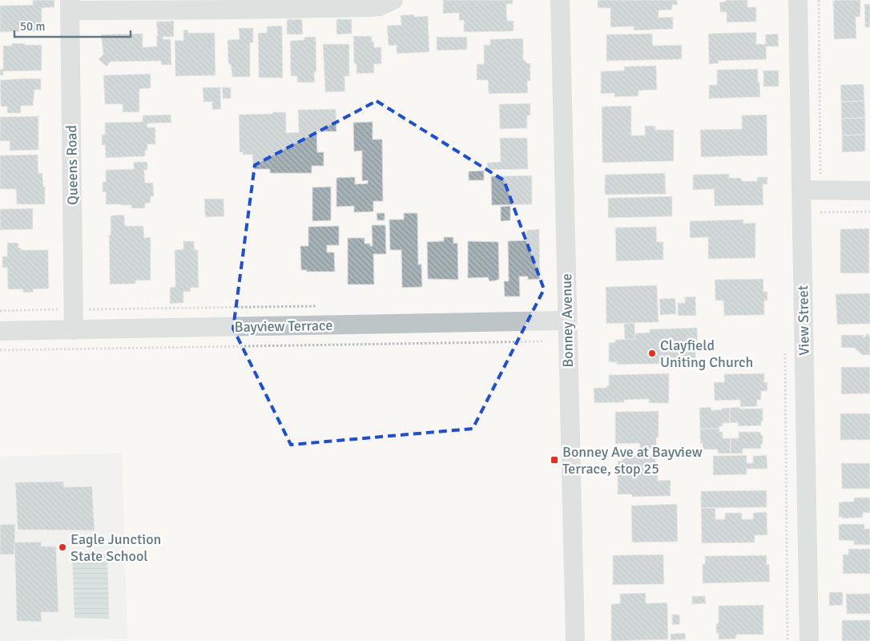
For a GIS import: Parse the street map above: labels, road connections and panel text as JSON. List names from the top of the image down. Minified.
{"streets":{"street":["Queens Road","Bonney Avenue","View Street","Bayview Terrace"]},"crossings":[["Queens Road","Bayview Terrace"],["Bonney Avenue","Bayview Terrace"]],"places":{"other":["Clayfield Uniting Church","Eagle Junction State School"],"transit":["Bonney Ave at Bayview Terrace, stop 25"]},"scale_bar":"50 m"}
